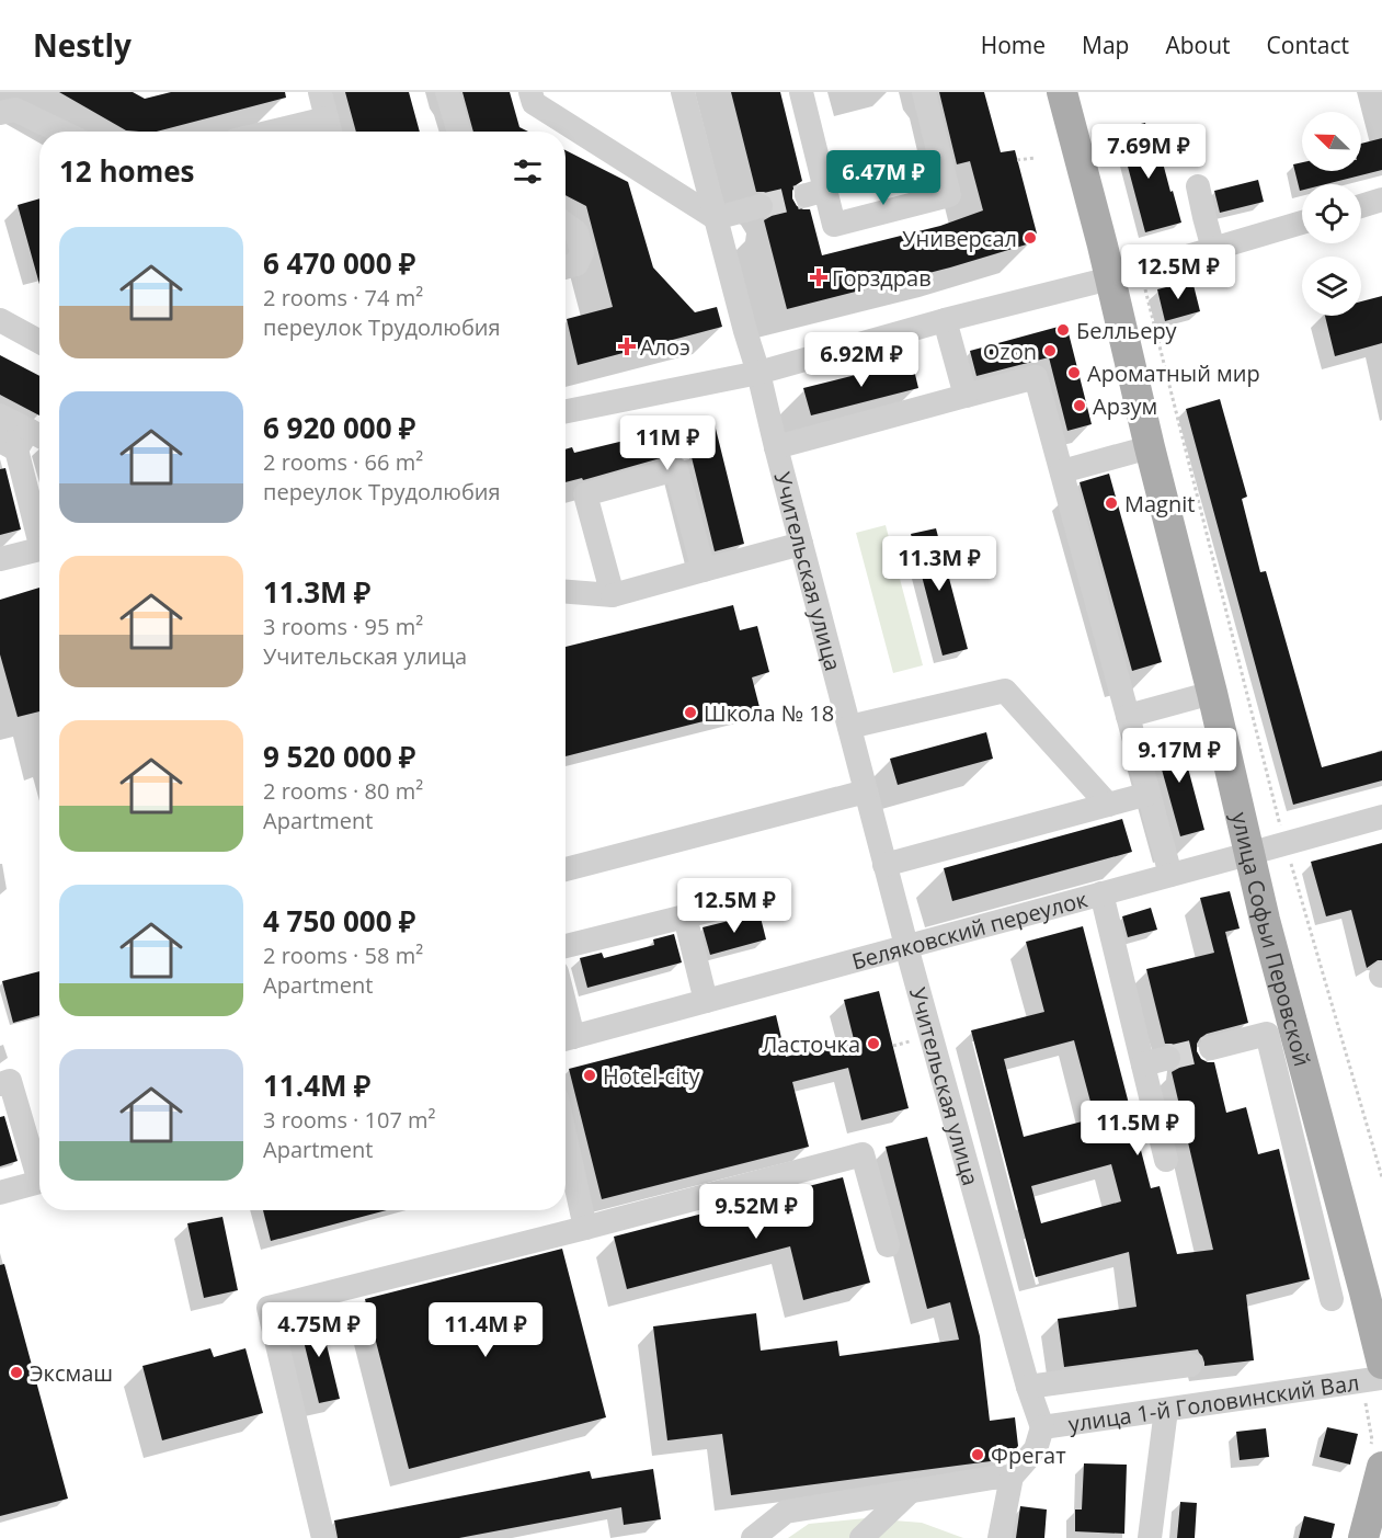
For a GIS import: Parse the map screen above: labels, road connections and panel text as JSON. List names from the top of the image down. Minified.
{"streets":{"main road":["улица Софьи Перовской"],"street":["Учительская улица","Беляковский переулок","улица 1-й Головинский Вал"]},"crossings":[["Учительская улица","Беляковский переулок"],["Учительская улица","улица 1-й Головинский Вал"],["Беляковский переулок","улица Софьи Перовской"]],"places":{"other":["Универсал","Белльеру","Ozon","Ароматный мир","Арзум","Magnit","Школа № 18","Ласточка","Hotel-city","Эксмаш","Фрегат"],"health":["Горздрав","Алоэ"]},"north":"top left","page":{"header":"Nestly","nav":["Home","Map","About","Contact"],"price":["7.69M ₽","6.47M ₽","12.5M ₽","6.92M ₽","11M ₽","11.3M ₽","9.17M ₽","12.5M ₽","11.5M ₽","9.52M ₽","4.75M ₽","11.4M ₽"],"heading":"12 homes","list":[{"name":"6 470 000 ₽","note":"2 rooms · 74 m² · переулок Трудолюбия"},{"name":"6 920 000 ₽","note":"2 rooms · 66 m² · переулок Трудолюбия"},{"name":"11.3M ₽","note":"3 rooms · 95 m² · Учительская улица"},{"name":"9 520 000 ₽","note":"2 rooms · 80 m² · Apartment"},{"name":"4 750 000 ₽","note":"2 rooms · 58 m² · Apartment"},{"name":"11.4M ₽","note":"3 rooms · 107 m² · Apartment"}]}}
